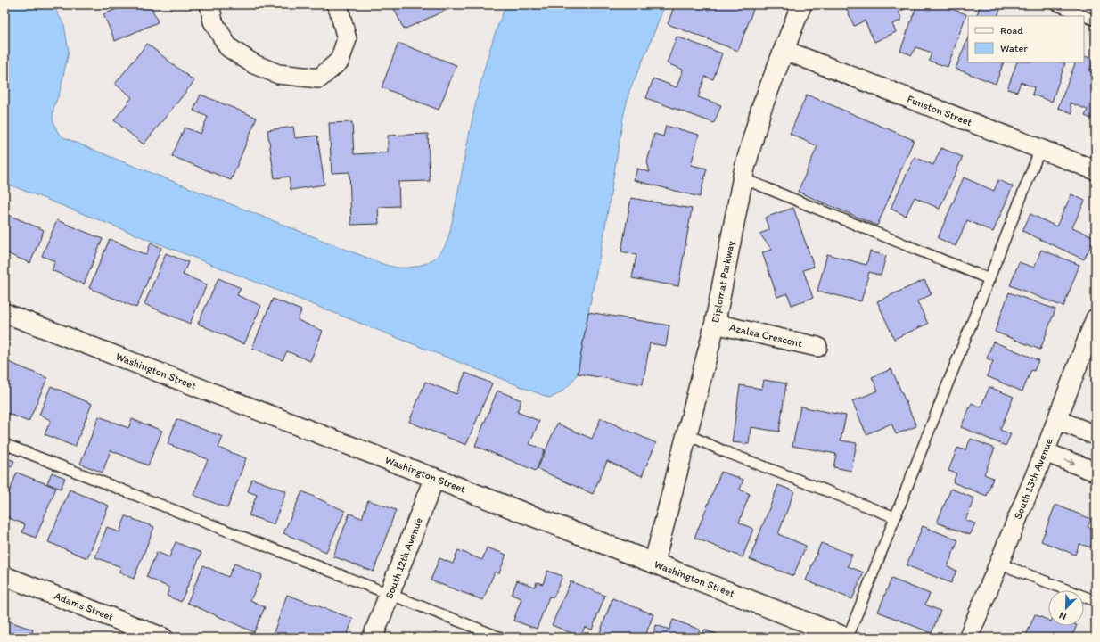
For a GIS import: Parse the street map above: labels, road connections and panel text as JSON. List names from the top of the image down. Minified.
{"streets":{"street":["Funston Street","Diplomat Parkway","Azalea Crescent","Washington Street","South 13th Avenue","South 12th Avenue","Adams Street"]},"crossings":[["Funston Street","Diplomat Parkway"],["Diplomat Parkway","Azalea Crescent"],["Diplomat Parkway","Washington Street"],["Washington Street","South 12th Avenue"]],"legend":["Road","Water"],"north":"bottom left"}
